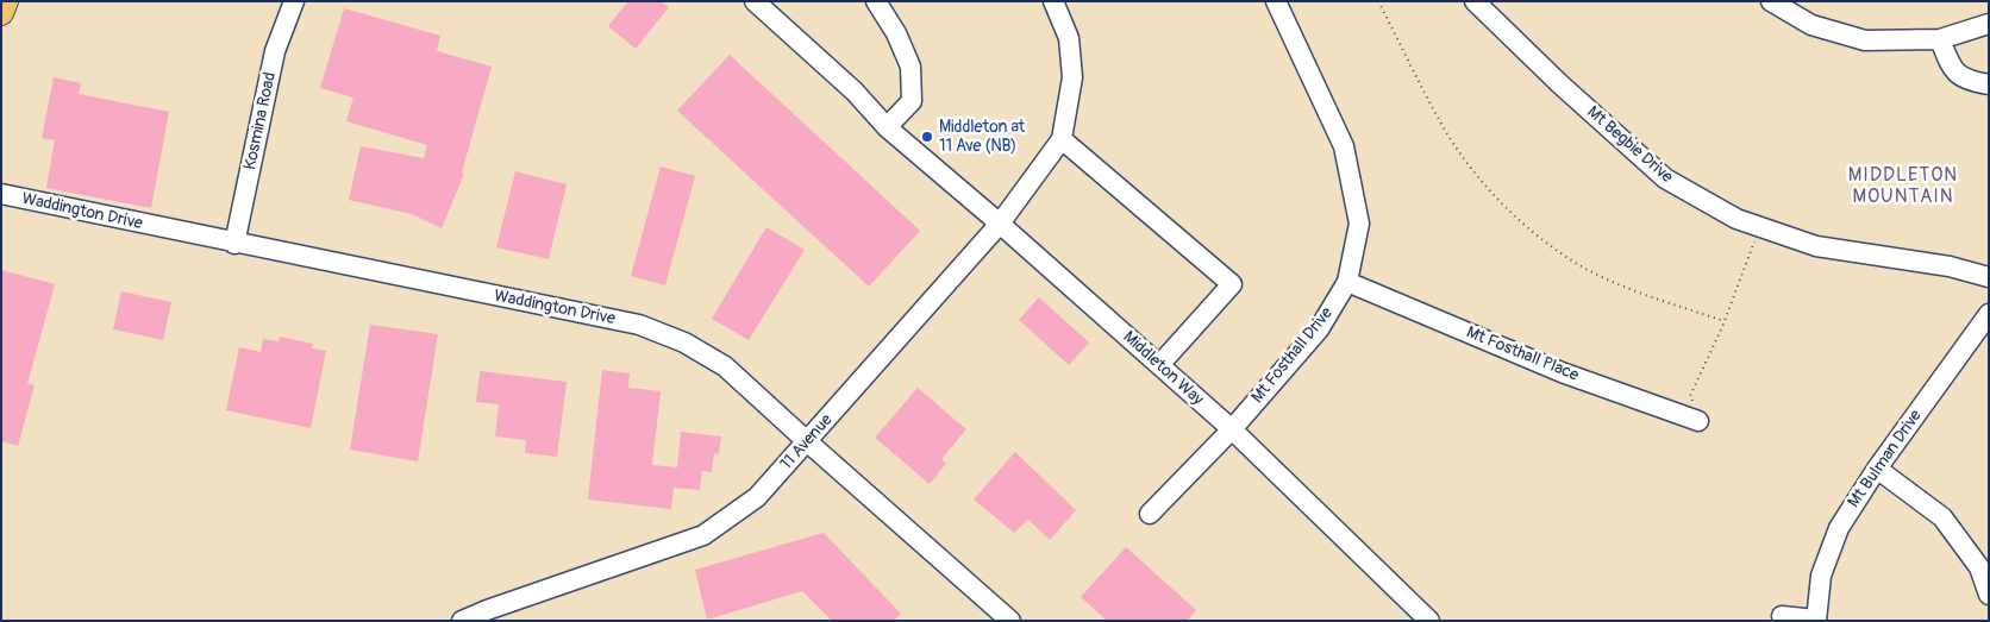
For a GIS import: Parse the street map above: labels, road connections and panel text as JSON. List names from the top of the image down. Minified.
{"streets":{"street":["Kosmina Road","Mt Begbie Drive","Waddington Drive","Mt Fosthall Place","Mt Fosthall Drive","Middleton Way","11 Avenue","Mt Bulman Drive"]},"crossings":[["Kosmina Road","Waddington Drive"],["Waddington Drive","11 Avenue"],["Mt Fosthall Place","Mt Fosthall Drive"],["Mt Fosthall Drive","Middleton Way"],["Middleton Way","11 Avenue"]],"districts":["MIDDLETON MOUNTAIN"],"places":["Middleton at 11 Ave (NB)"]}
